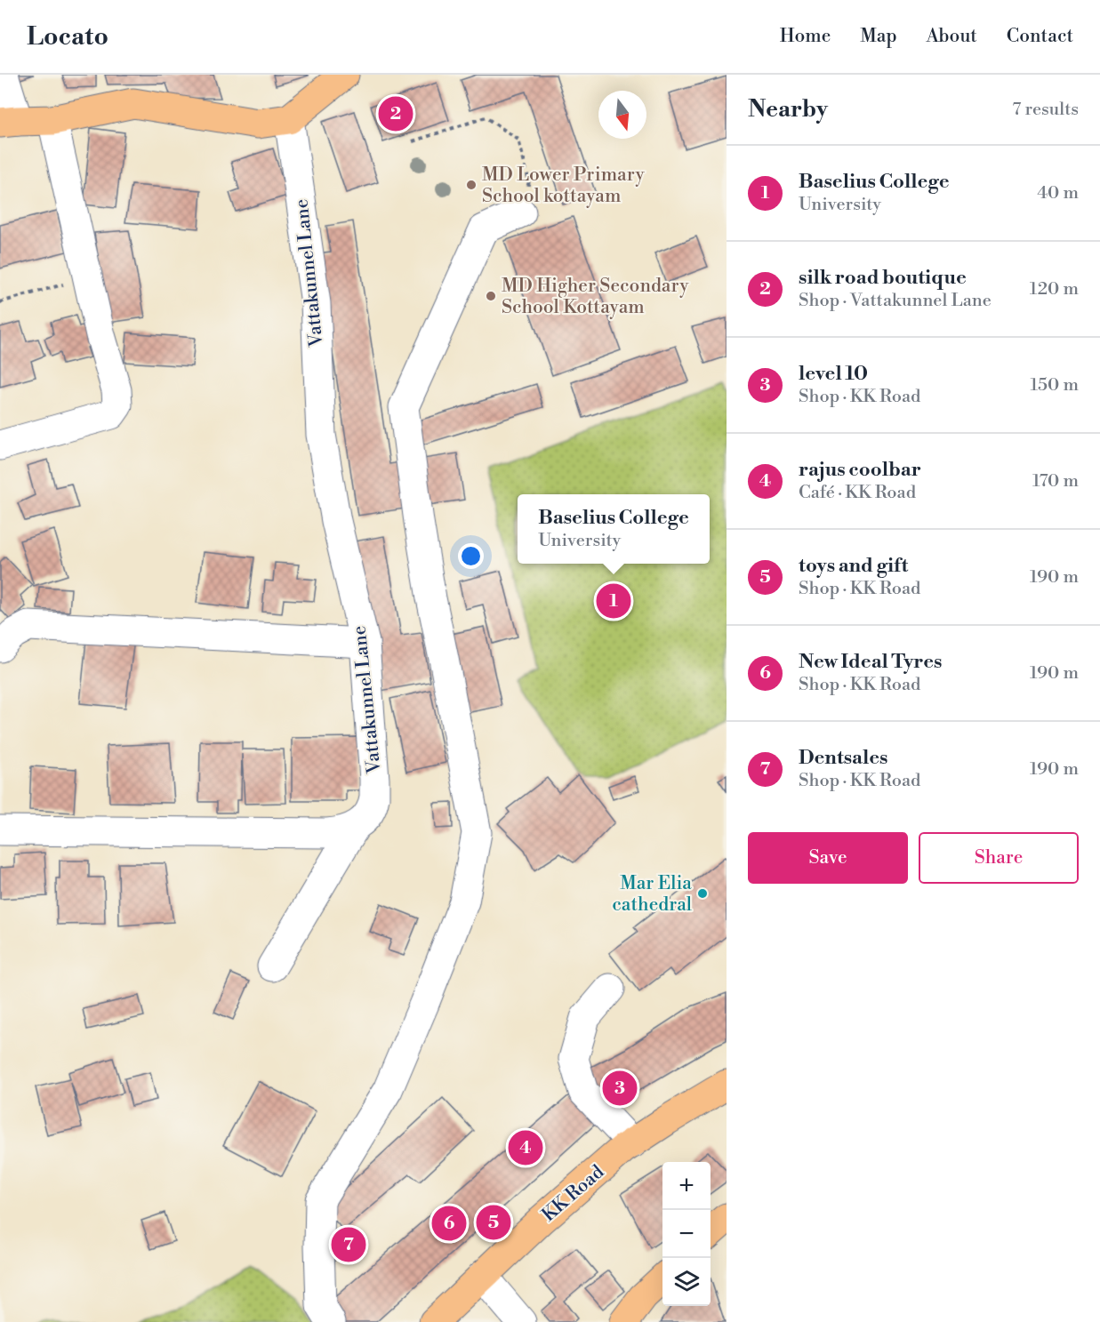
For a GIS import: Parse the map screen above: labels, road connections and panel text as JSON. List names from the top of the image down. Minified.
{"streets":{"main road":["KK Road"],"street":["Vattakunnel Lane"]},"places":["MD Lower Primary School kottayam","MD Higher Secondary School Kottayam","Mar Elia cathedral"],"north":"bottom","page":{"header":"Locato","nav":["Home","Map","About","Contact"],"heading":["Nearby","7 results"],"pins":["2","1","3","4","5","6","7"],"list":[{"mark":"1","name":"Baselius College","note":"University","value":"40 m"},{"mark":"2","name":"silk road boutique","note":"Shop · Vattakunnel Lane","value":"120 m"},{"mark":"3","name":"level 10","note":"Shop · KK Road","value":"150 m"},{"mark":"4","name":"rajus coolbar","note":"Café · KK Road","value":"170 m"},{"mark":"5","name":"toys and gift","note":"Shop · KK Road","value":"190 m"},{"mark":"6","name":"New Ideal Tyres","note":"Shop · KK Road","value":"190 m"},{"mark":"7","name":"Dentsales","note":"Shop · KK Road","value":"190 m"}],"popup":["Baselius College","University"],"buttons":["Save","Share"],"map_buttons":["+","−"]}}
